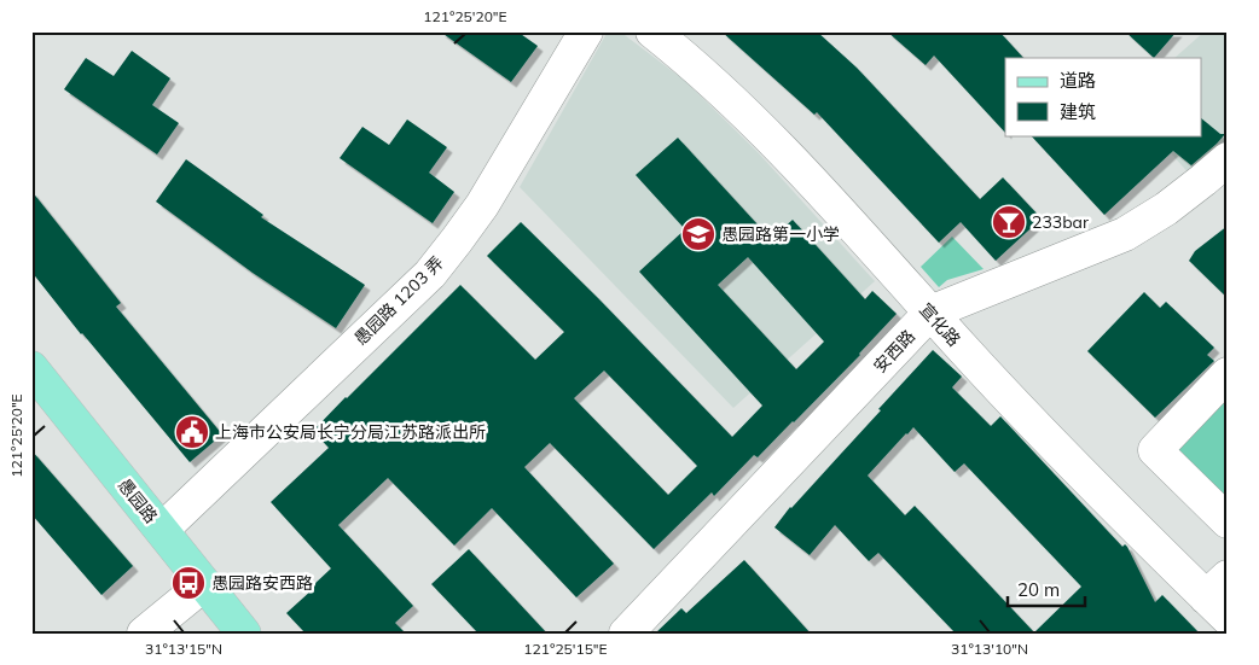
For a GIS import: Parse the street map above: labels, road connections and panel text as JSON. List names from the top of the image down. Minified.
{"streets":{"main road":["愚园路"],"street":["愚园路 1203 弄","宣化路","安西路"]},"crossings":[["愚园路 1203 弄","愚园路"],["宣化路","安西路"]],"places":{"bar":["233bar"],"school or university":["愚园路第一小学"],"public building":["上海市公安局长宁分局江苏路派出所"],"bus stop":["愚园路安西路"]},"legend":["道路","建筑"],"scale_bar":"20 m","coordinates":["121°25'20\"E","31°13'15\"N","121°25'15\"E","31°13'10\"N"]}
